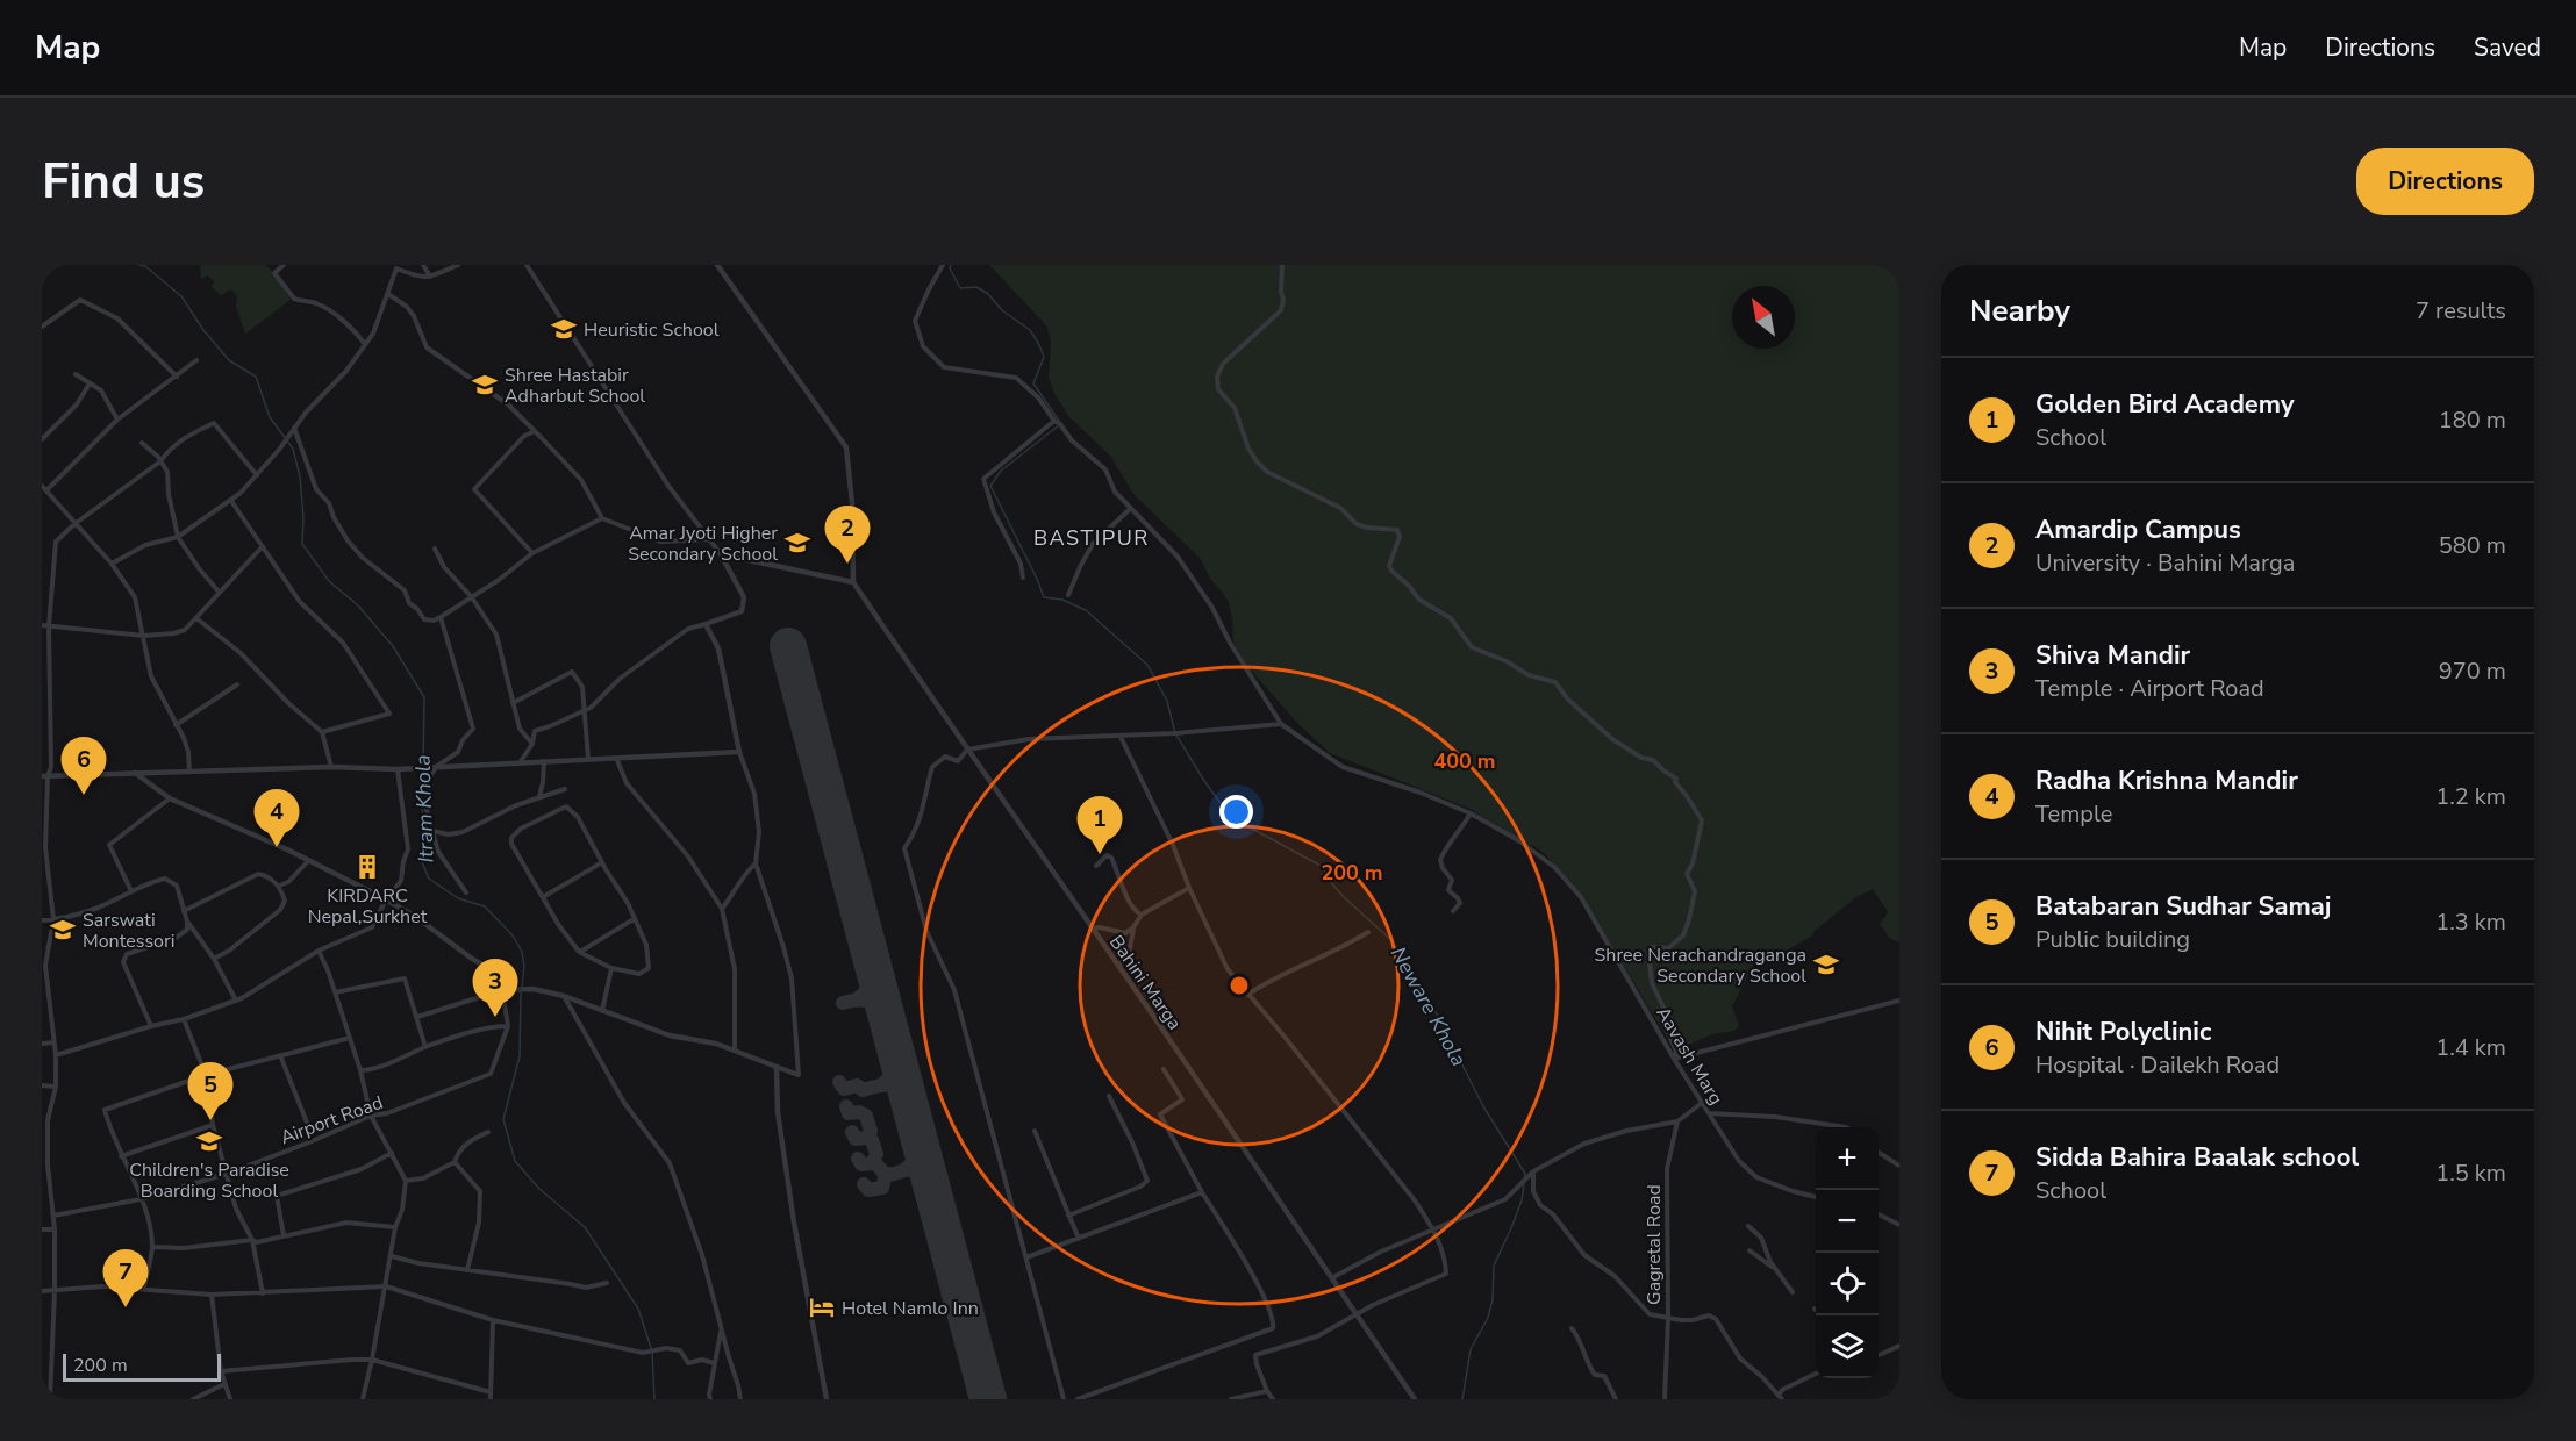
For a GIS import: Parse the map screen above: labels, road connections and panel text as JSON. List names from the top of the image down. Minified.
{"streets":{"street":["Bahini Marga","Aavash Marg","Airport Road","Gagretal Road"]},"districts":["BASTIPUR"],"water":["Itram Khola","Neware Khola"],"places":{"school or university":["Heuristic School","Shree Hastabir Adharbut School","Amar Jyoti Higher Secondary School","Sarswati Montessori","Shree Nerachandraganga Secondary School","Children's Paradise Boarding School"],"building":["KIRDARC Nepal,Surkhet"],"hotel":["Hotel Namlo Inn"]},"scale_bar":"200 m","north":"top left","page":{"header":"Map","nav":["Map","Directions","Saved"],"buttons":"Directions","title":"Find us","heading":["Nearby","7 results"],"list":[{"mark":"1","name":"Golden Bird Academy","note":"School","value":"180 m"},{"mark":"2","name":"Amardip Campus","note":"University · Bahini Marga","value":"580 m"},{"mark":"3","name":"Shiva Mandir","note":"Temple · Airport Road","value":"970 m"},{"mark":"4","name":"Radha Krishna Mandir","note":"Temple","value":"1.2 km"},{"mark":"5","name":"Batabaran Sudhar Samaj","note":"Public building","value":"1.3 km"},{"mark":"6","name":"Nihit Polyclinic","note":"Hospital · Dailekh Road","value":"1.4 km"},{"mark":"7","name":"Sidda Bahira Baalak school","note":"School","value":"1.5 km"}],"pins":["2","6","4","1","3","5","7"],"map_buttons":["+","−"],"scale":"200 m"},"rings":["400 m","200 m"]}
